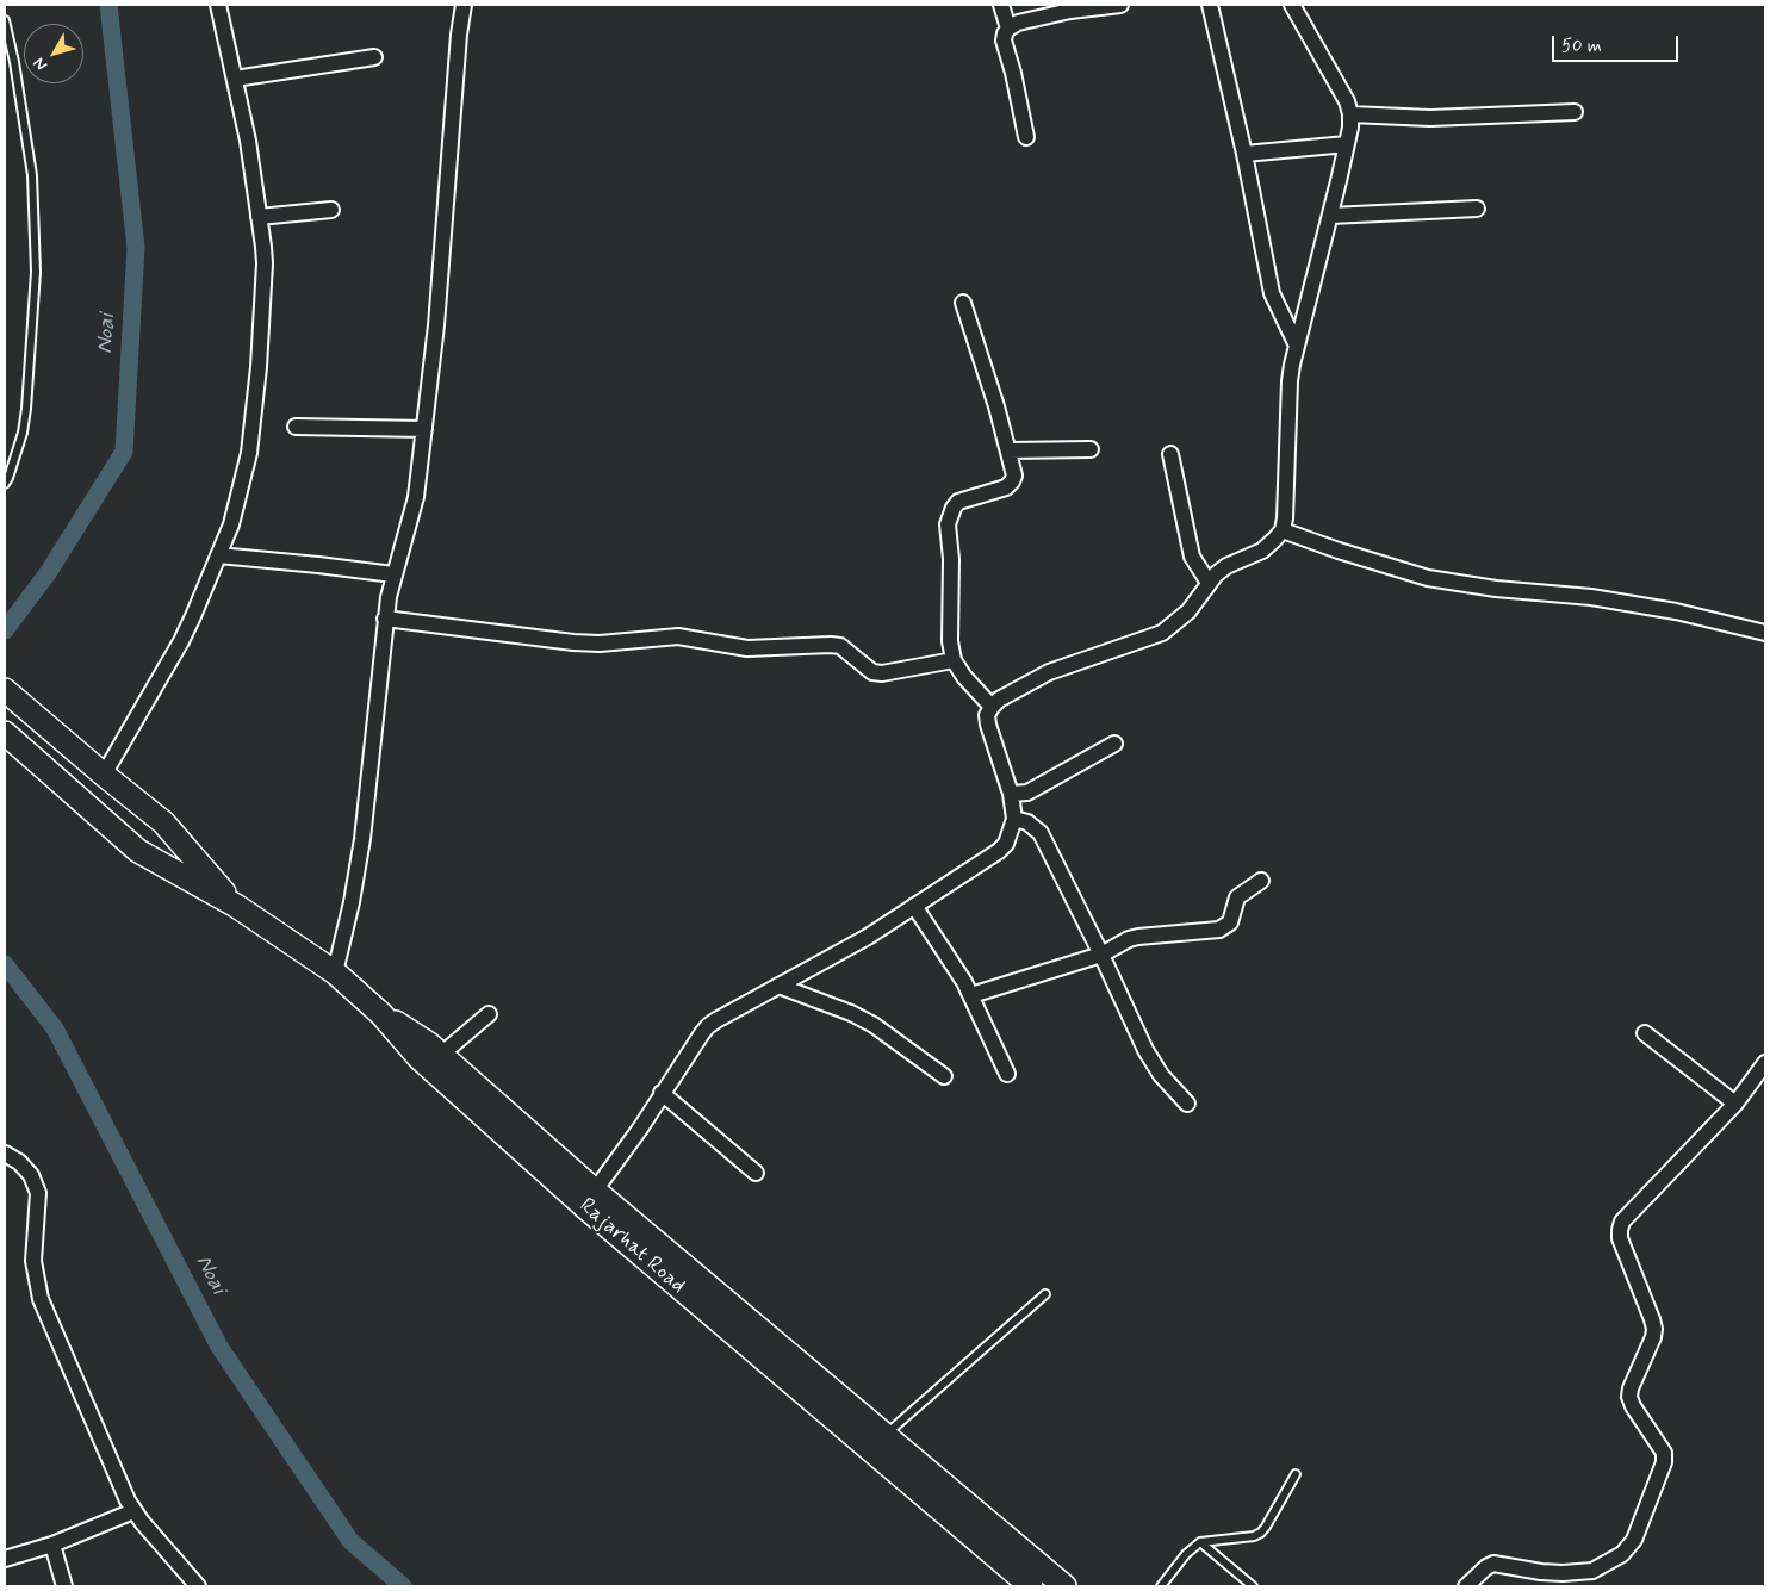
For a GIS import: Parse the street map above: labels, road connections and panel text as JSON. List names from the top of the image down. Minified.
{"streets":{"main road":["Rajarhat Road"]},"water":["Noai"],"scale_bar":"50 m","north":"bottom left"}
